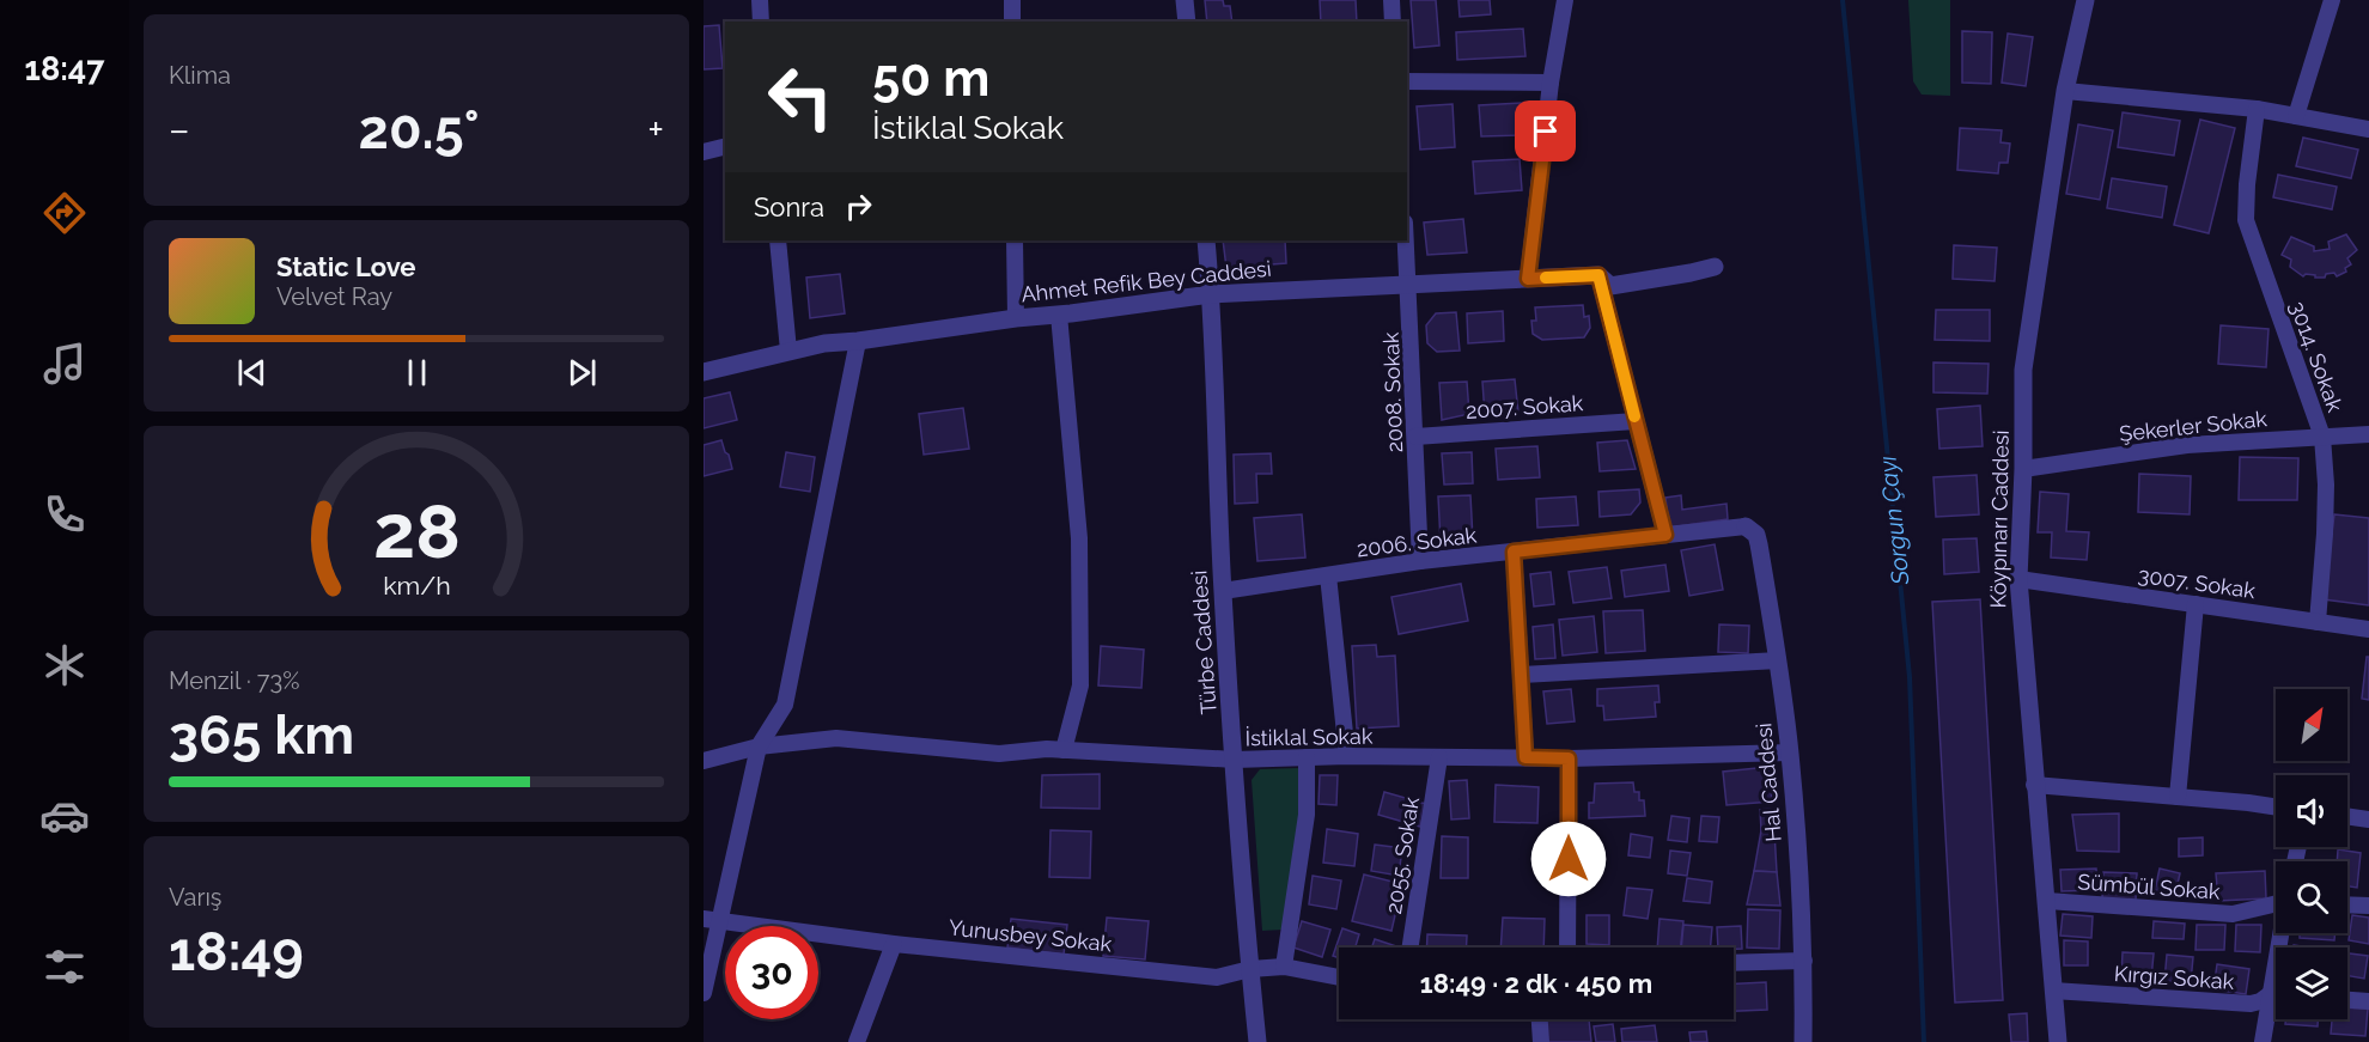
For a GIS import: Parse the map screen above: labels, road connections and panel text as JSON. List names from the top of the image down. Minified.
{"streets":{"street":["Ahmet Refik Bey Caddesi","3014. Sokak","2008. Sokak","2007. Sokak","Şekerler Sokak","Köypınarı Caddesi","2006. Sokak","3007. Sokak","Türbe Caddesi","İstiklal Sokak","Hal Caddesi","2055. Sokak","Sümbül Sokak","Yunusbey Sokak","Kırgız Sokak"]},"crossings":[["Ahmet Refik Bey Caddesi","2008. Sokak"],["Ahmet Refik Bey Caddesi","Türbe Caddesi"],["3014. Sokak","Şekerler Sokak"],["3014. Sokak","3007. Sokak"],["2008. Sokak","2007. Sokak"],["2008. Sokak","2006. Sokak"],["Şekerler Sokak","Köypınarı Caddesi"],["Köypınarı Caddesi","3007. Sokak"],["Köypınarı Caddesi","Sümbül Sokak"],["Köypınarı Caddesi","Kırgız Sokak"],["2006. Sokak","Türbe Caddesi"],["2006. Sokak","Hal Caddesi"],["Türbe Caddesi","İstiklal Sokak"],["Türbe Caddesi","Yunusbey Sokak"],["İstiklal Sokak","Hal Caddesi"],["İstiklal Sokak","2055. Sokak"]],"water":["Sorgun Çayı"],"north":"top right","page":{"tabs":"18:47","tile":["Klima",["Menzil · 73%","365 km"],["Varış","18:49"]],"turn":["50 m","İstiklal Sokak"],"heat":["−","20.5°","+"],"then":"Sonra","song":["Static Love","Velvet Ray"],"limit":"30","trip":"18:49 · 2 dk · 450 m","gauge":["28","km/h"]}}
